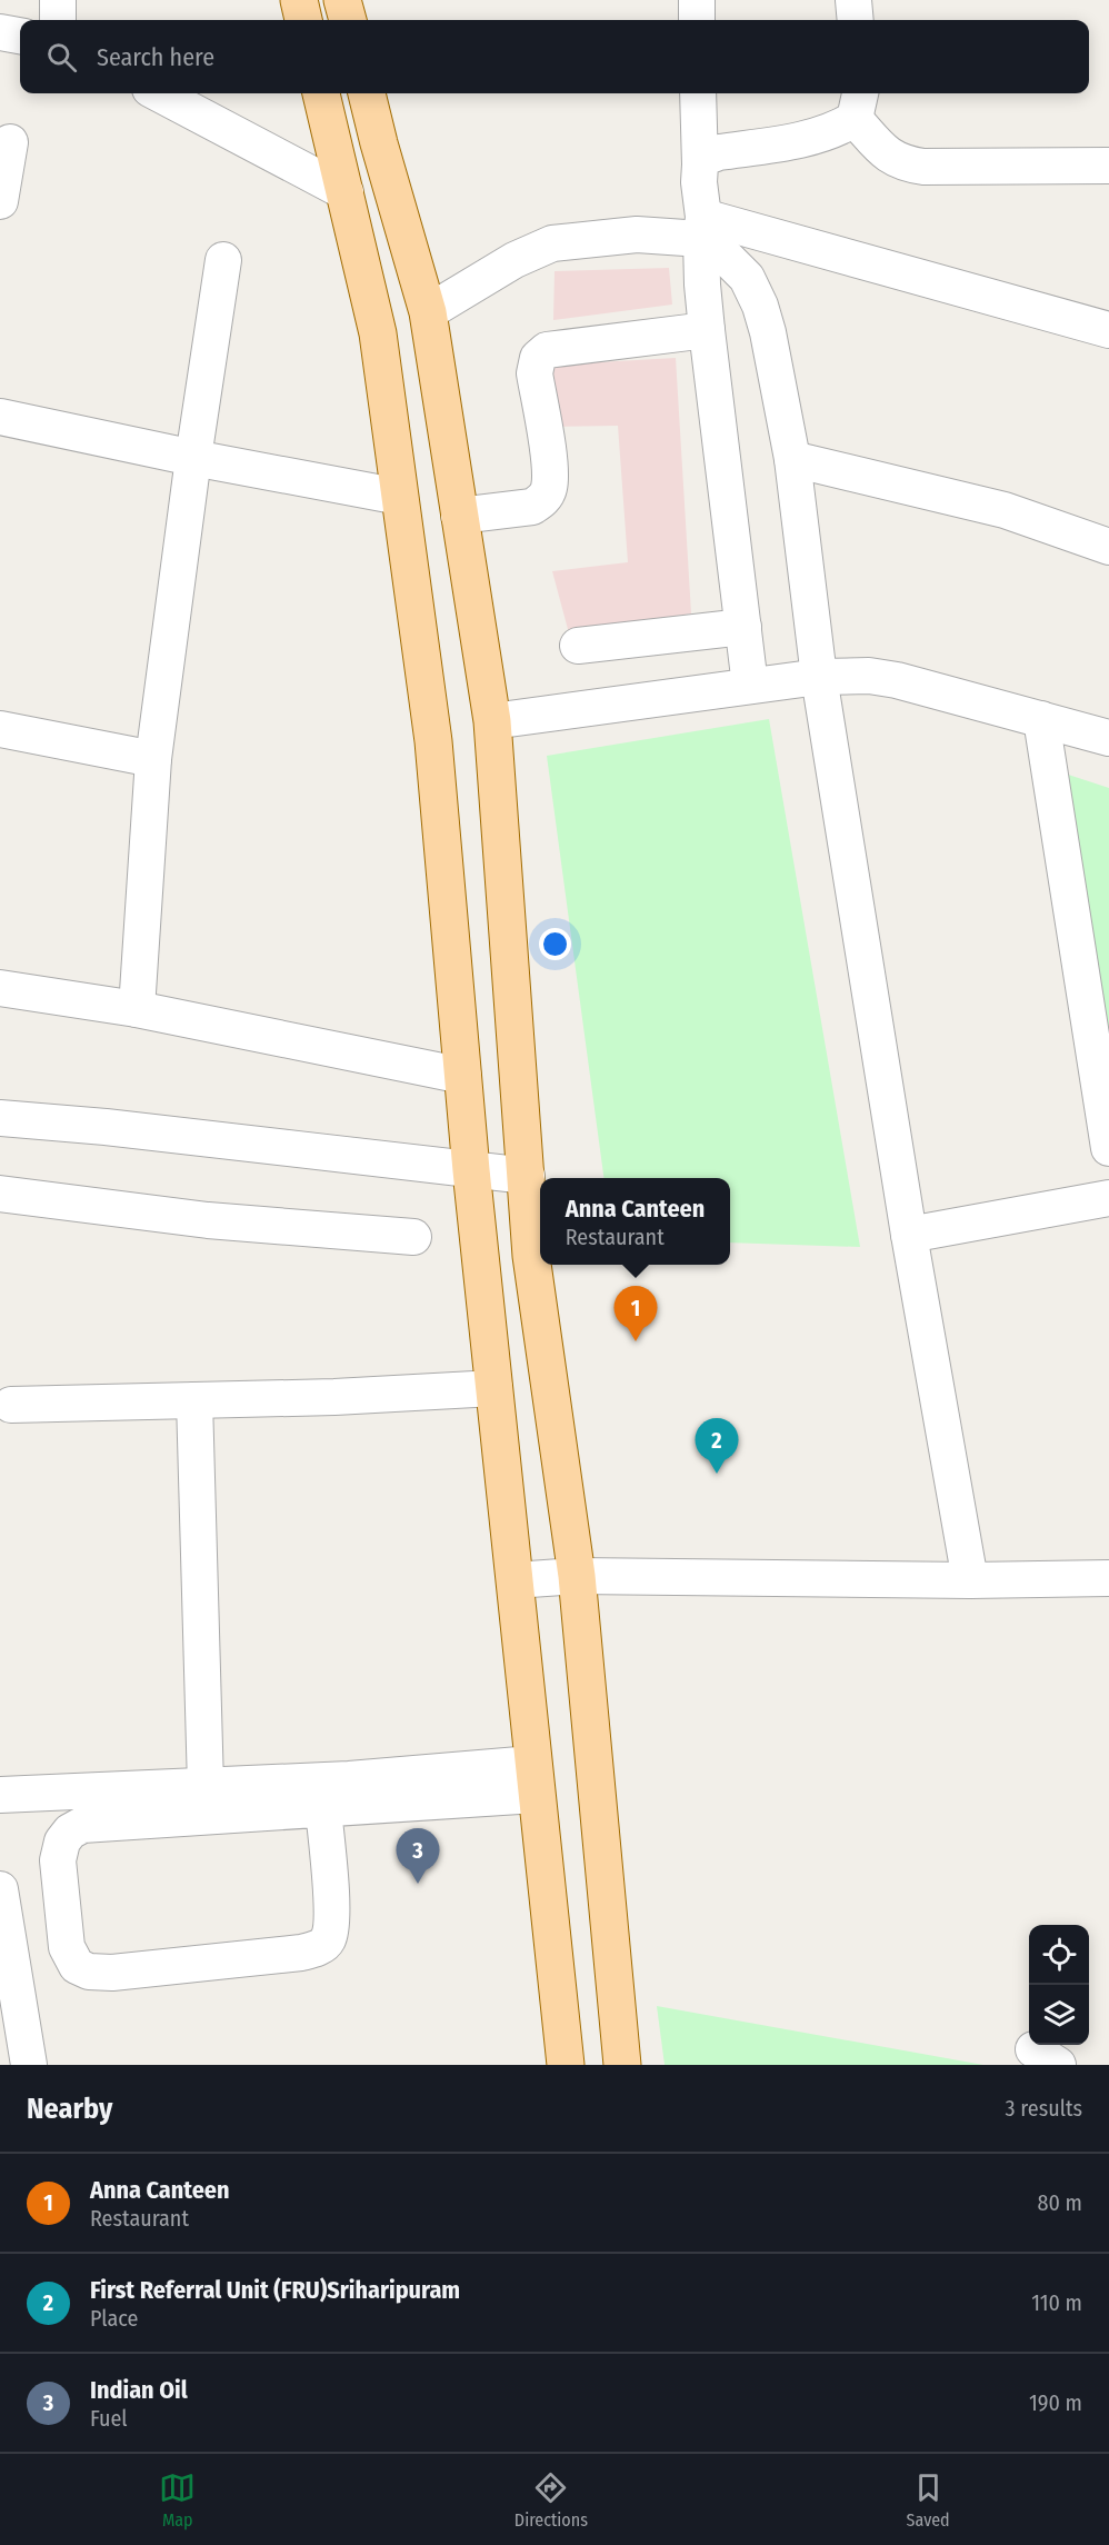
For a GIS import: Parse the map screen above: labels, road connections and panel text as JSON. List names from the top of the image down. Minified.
{"page":{"search":"Search here","popup":["Anna Canteen","Restaurant"],"pins":["1","2","3"],"heading":["Nearby","3 results"],"list":[{"mark":"1","name":"Anna Canteen","note":"Restaurant","value":"80 m"},{"mark":"2","name":"First Referral Unit (FRU)Sriharipuram","note":"Place","value":"110 m"},{"mark":"3","name":"Indian Oil","note":"Fuel","value":"190 m"}],"nav":["Map","Directions","Saved"]}}
